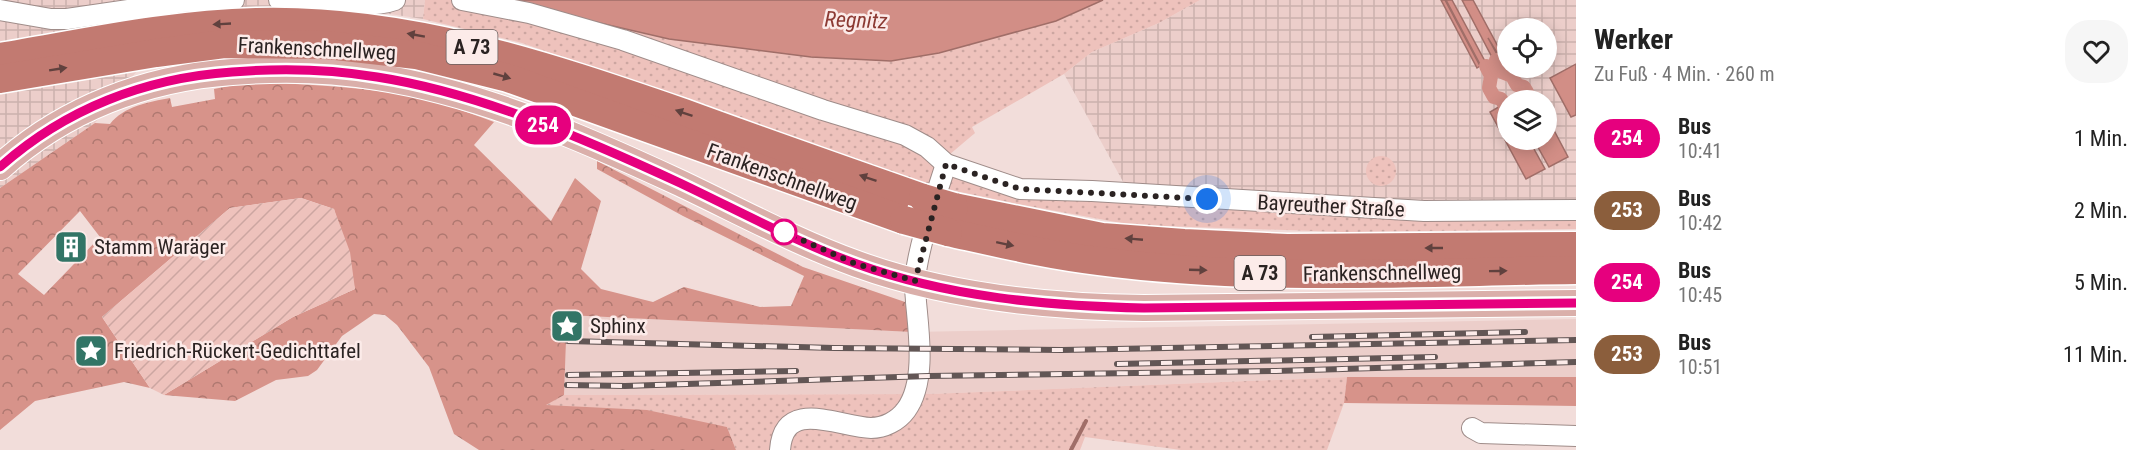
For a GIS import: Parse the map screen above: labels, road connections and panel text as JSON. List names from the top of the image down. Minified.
{"streets":{"highway":["A 73","Frankenschnellweg"],"street":["Bayreuther Straße"]},"water":["Regnitz"],"places":{"building":["Stamm Waräger"],"place":["Sphinx","Friedrich-Rückert-Gedichttafel"]},"lines":["bus line 254"],"page":{"on_map":"254","heading":["Werker","Zu Fuß · 4 Min. · 260 m"],"list":[{"mark":"254","name":"Bus","note":"10:41","value":"1 Min."},{"mark":"253","name":"Bus","note":"10:42","value":"2 Min."},{"mark":"254","name":"Bus","note":"10:45","value":"5 Min."},{"mark":"253","name":"Bus","note":"10:51","value":"11 Min."}]}}
